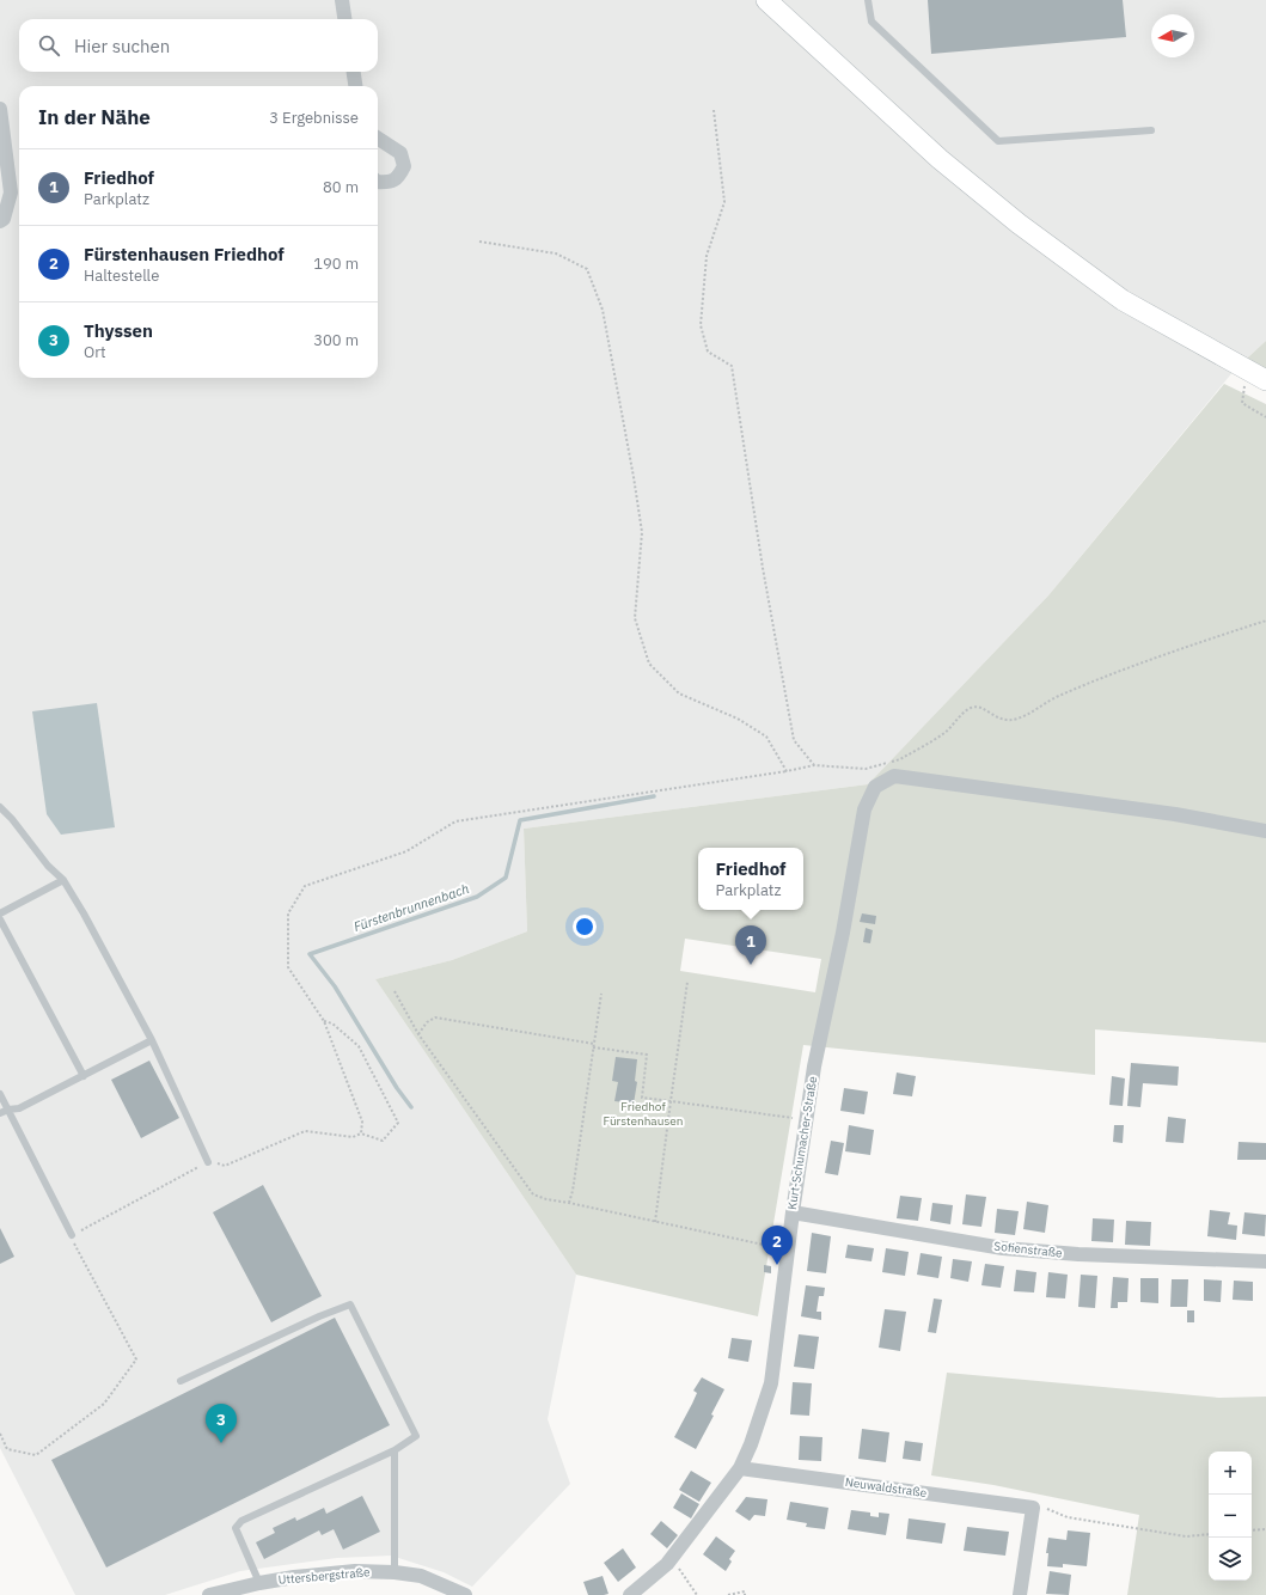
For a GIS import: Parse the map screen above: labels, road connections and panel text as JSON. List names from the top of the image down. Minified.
{"streets":{"street":["Kurt-Schumacher-Straße","Sofienstraße","Neuwaldstraße","Uttersbergstraße"]},"crossings":[["Kurt-Schumacher-Straße","Sofienstraße"],["Kurt-Schumacher-Straße","Neuwaldstraße"]],"water":["Fürstenbrunnenbach"],"parks":["Friedhof Fürstenhausen"],"north":"left","page":{"search":"Hier suchen","heading":["In der Nähe","3 Ergebnisse"],"list":[{"mark":"1","name":"Friedhof","note":"Parkplatz","value":"80 m"},{"mark":"2","name":"Fürstenhausen Friedhof","note":"Haltestelle","value":"190 m"},{"mark":"3","name":"Thyssen","note":"Ort","value":"300 m"}],"popup":["Friedhof","Parkplatz"],"pins":["1","2","3"],"map_buttons":["+","−"]}}
